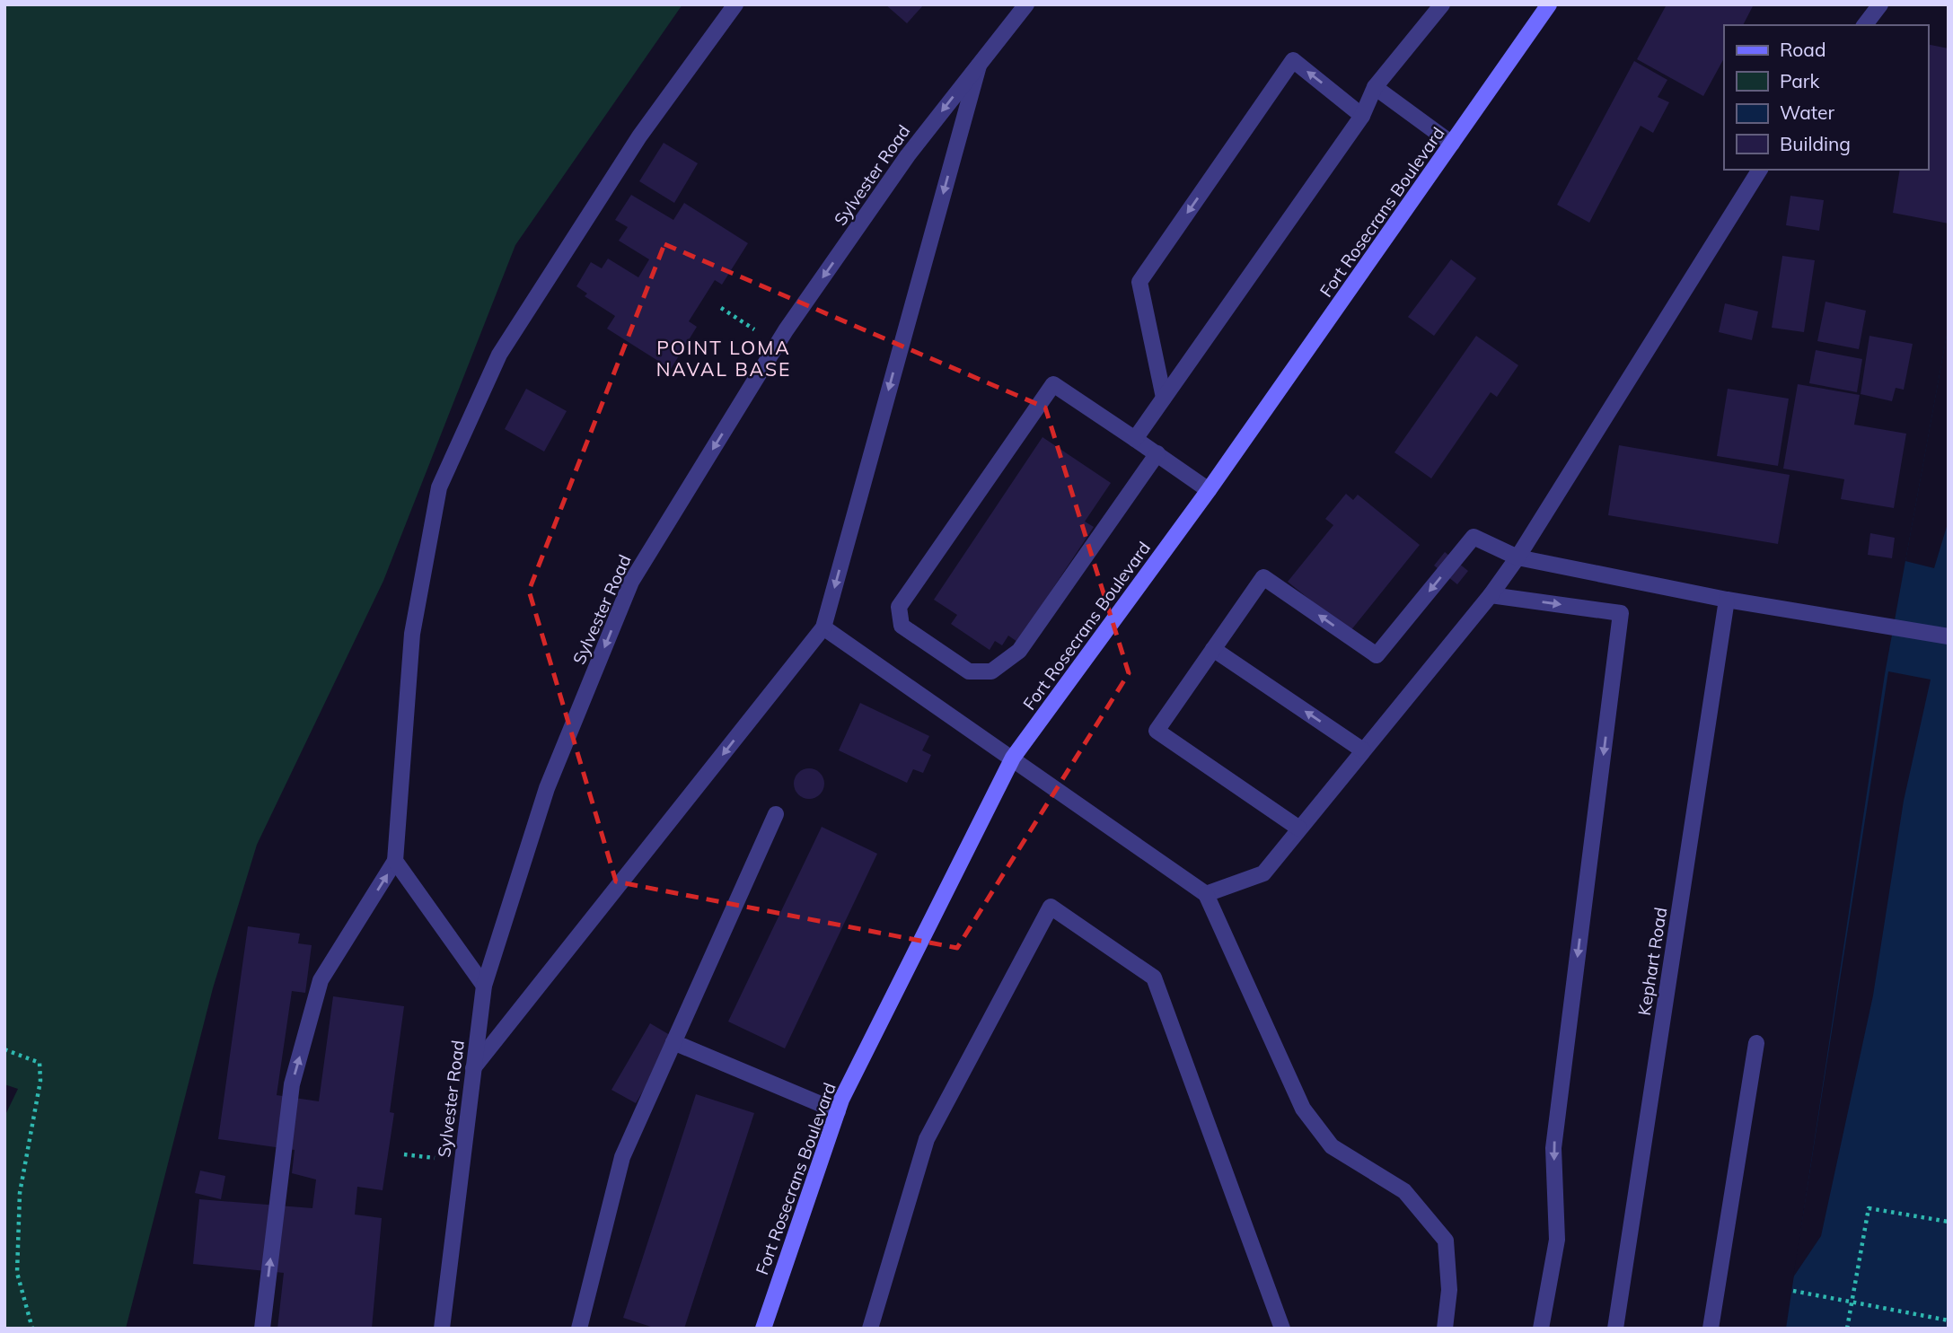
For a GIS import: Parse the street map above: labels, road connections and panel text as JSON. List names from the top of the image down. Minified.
{"streets":{"street":["Sylvester Road","Fort Rosecrans Boulevard","Kephart Road"]},"districts":["POINT LOMA NAVAL BASE"],"legend":["Road","Park","Water","Building"]}
